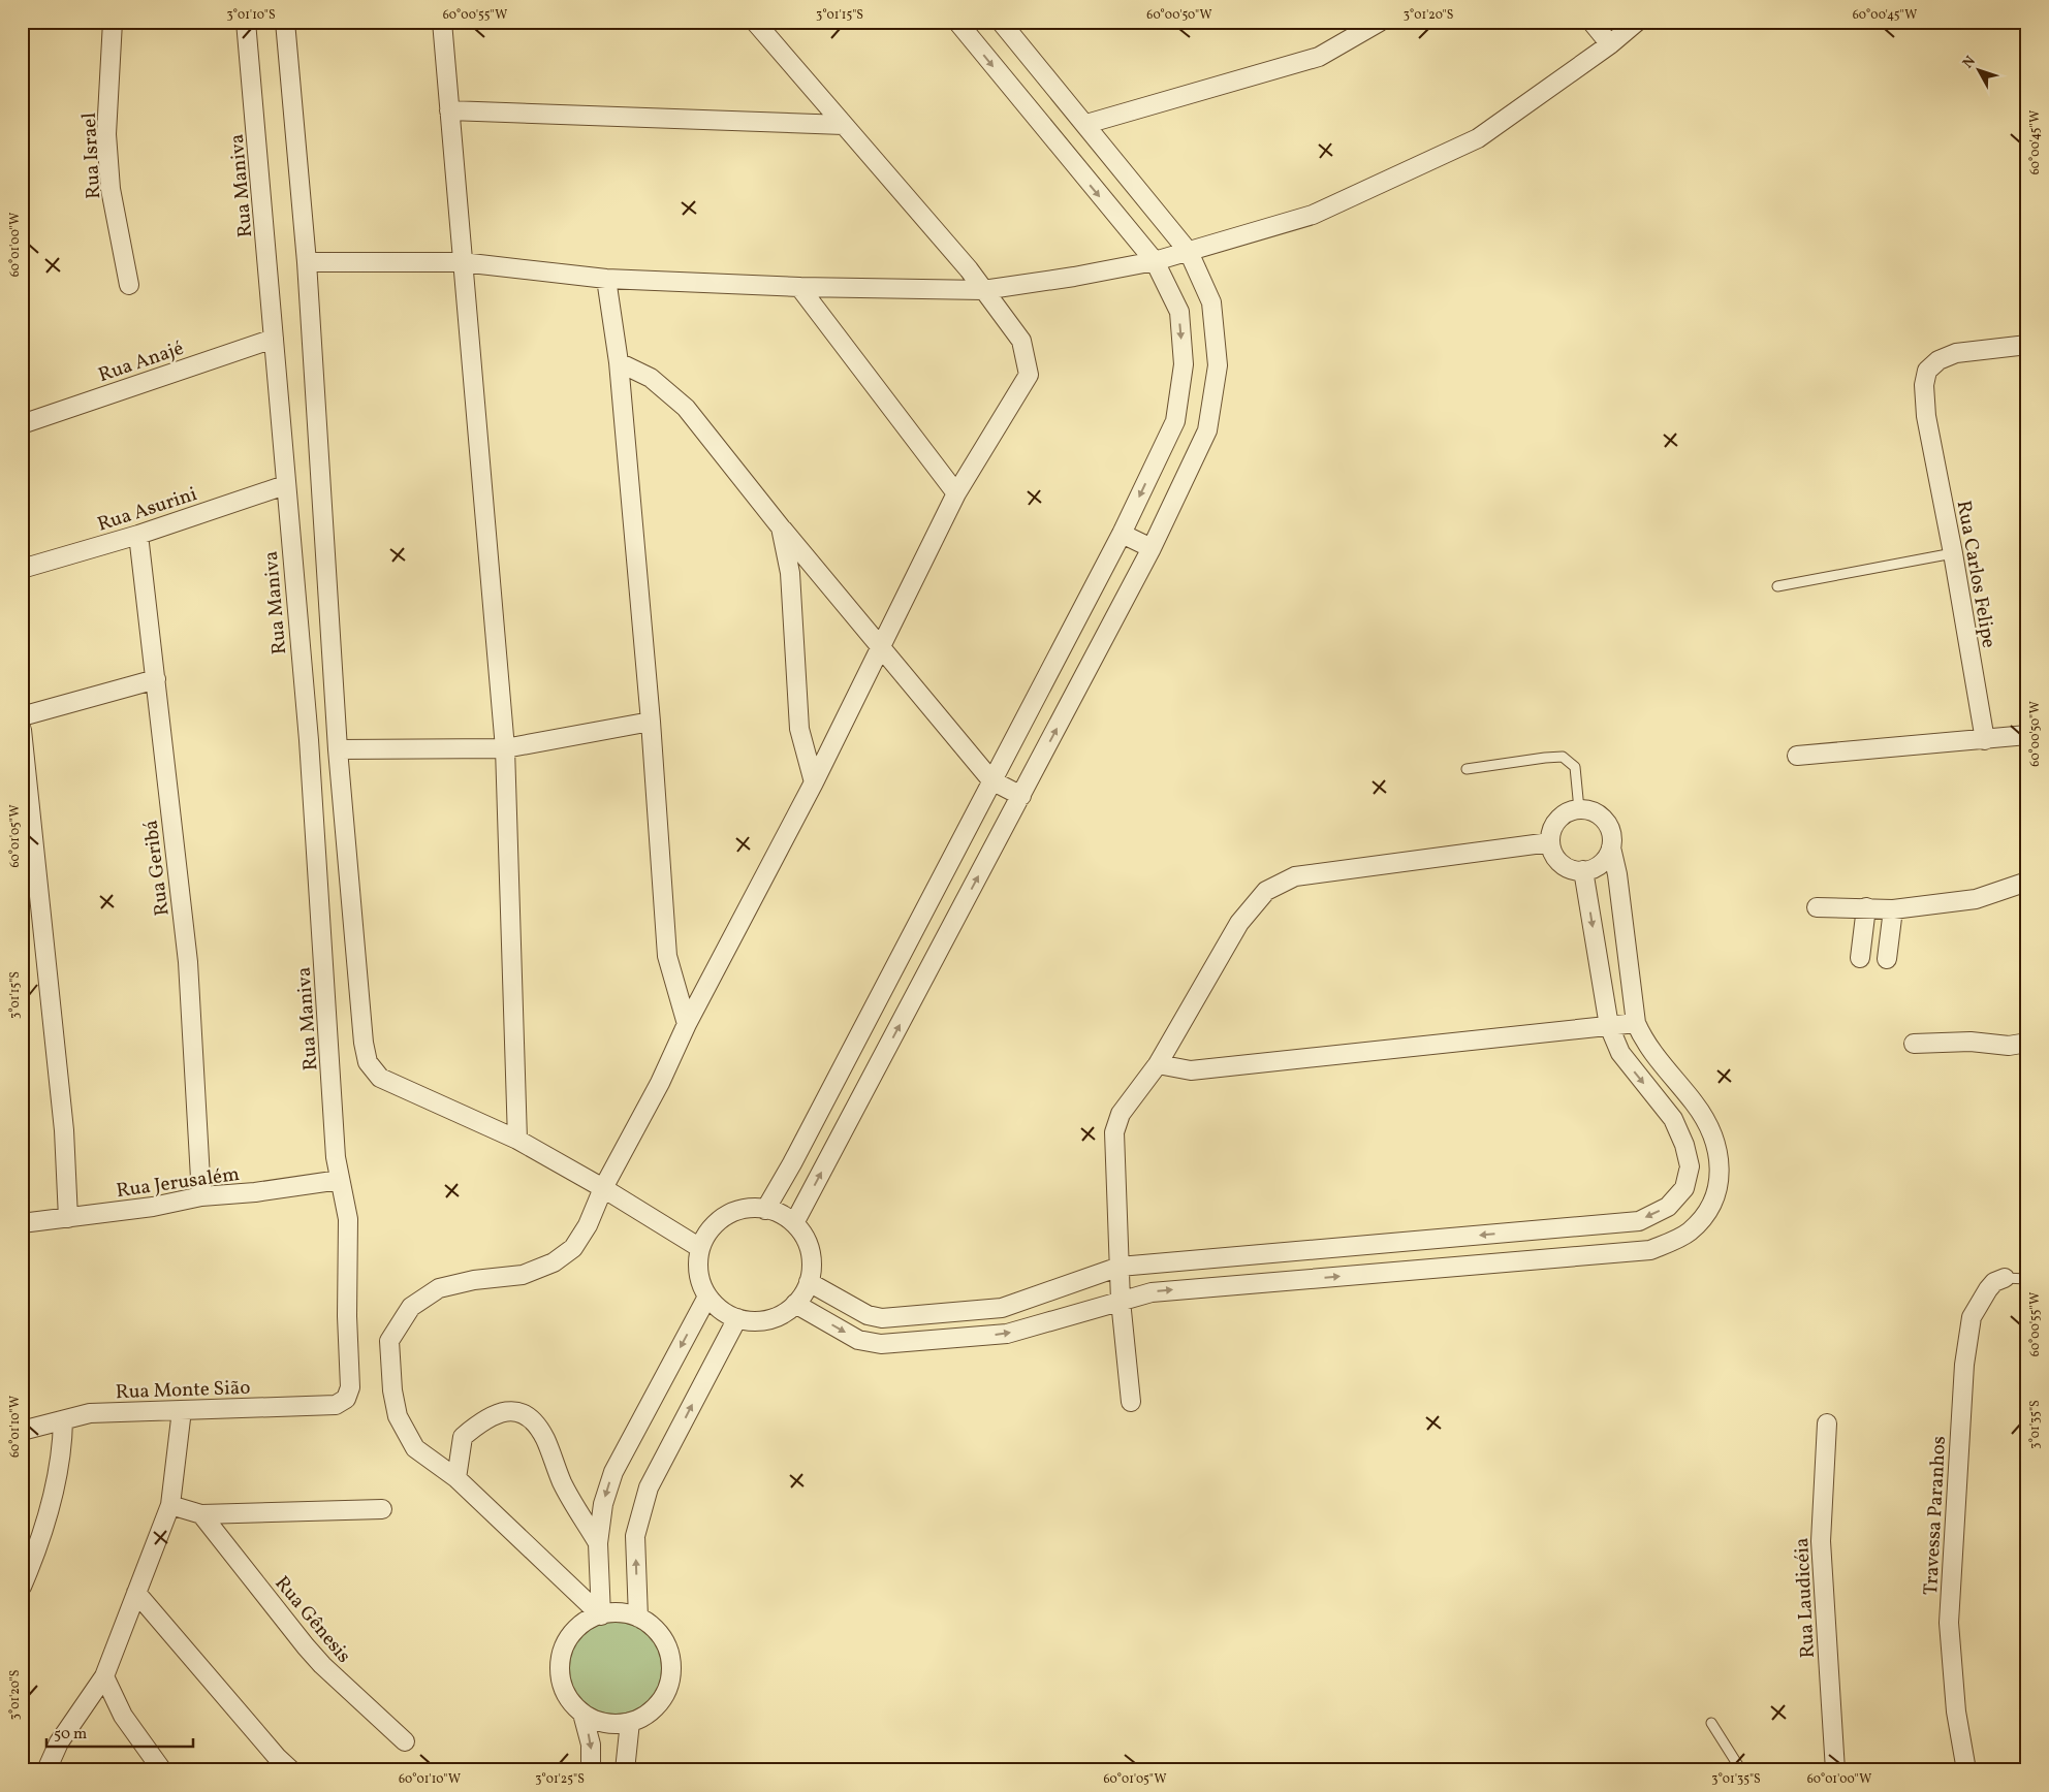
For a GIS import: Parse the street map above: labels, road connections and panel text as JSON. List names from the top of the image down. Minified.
{"streets":{"street":["Rua Israel","Rua Maniva","Rua Anajé","Rua Asurini","Rua Carlos Felipe","Rua Geribá","Rua Jerusalém","Rua Monte Sião","Travessa Paranhos","Rua Laudicéia","Rua Gênesis"]},"crossings":[["Rua Maniva","Rua Anajé"],["Rua Maniva","Rua Asurini"],["Rua Maniva","Rua Jerusalém"],["Rua Maniva","Rua Monte Sião"],["Rua Asurini","Rua Geribá"],["Rua Geribá","Rua Jerusalém"]],"scale_bar":"50 m","north":"top left","coordinates":["3°01'10\"S","60°00'55\"W","3°01'15\"S","60°00'50\"W","3°01'20\"S","60°00'45\"W","60°01'00\"W","60°01'05\"W","3°01'35\"S","60°01'10\"W","3°01'25\"S"]}
